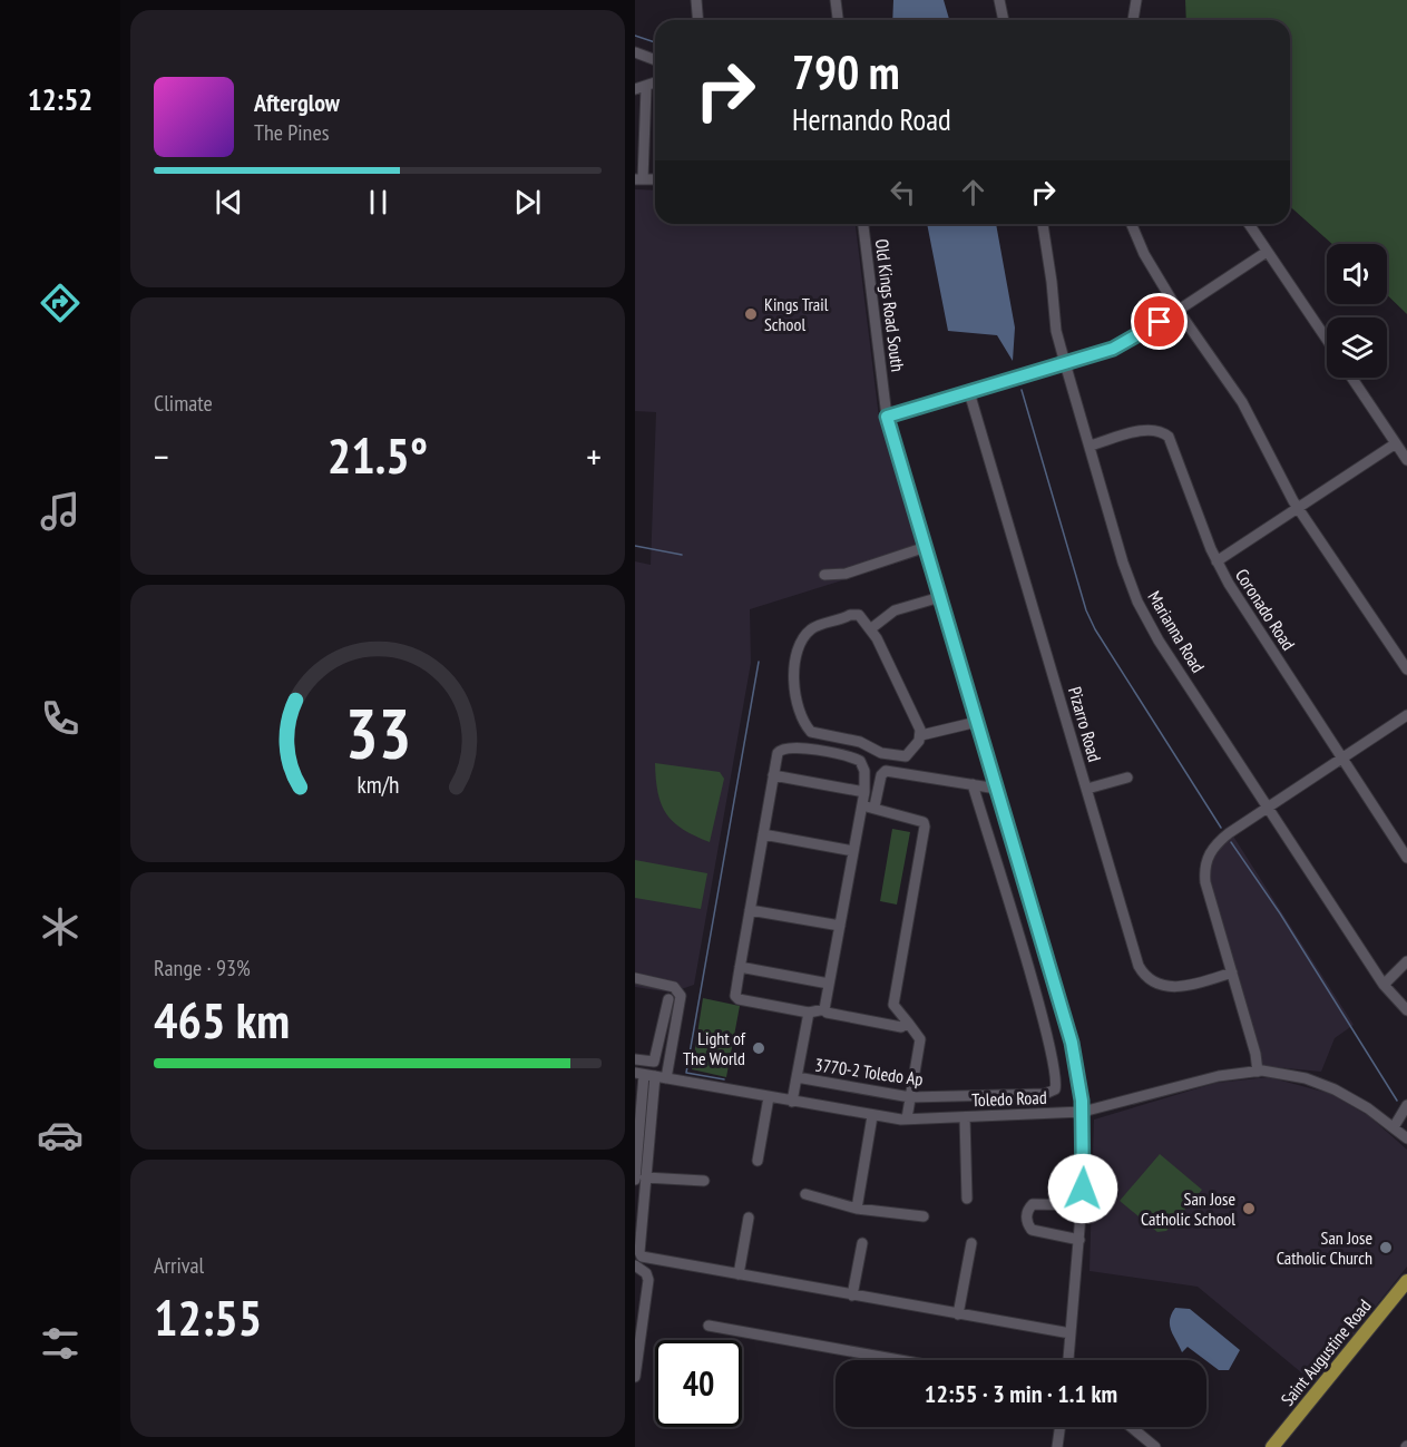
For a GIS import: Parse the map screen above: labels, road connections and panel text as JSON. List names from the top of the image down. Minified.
{"streets":{"main road":["Saint Augustine Road"],"street":["Old Kings Road South","Coronado Road","Marianna Road","Pizarro Road","3770-2 Toledo Ap","Toledo Road"]},"crossings":[["Old Kings Road South","Toledo Road"],["Coronado Road","Marianna Road"]],"places":["Kings Trail School","Light of The World","San Jose Catholic School","San Jose Catholic Church"],"page":{"tabs":"12:52","turn":["790 m","Hernando Road"],"song":["Afterglow","The Pines"],"tile":["Climate",["Range · 93%","465 km"],["Arrival","12:55"]],"heat":["−","21.5°","+"],"limit":"40","trip":"12:55 · 3 min · 1.1 km","gauge":["33","km/h"]}}
